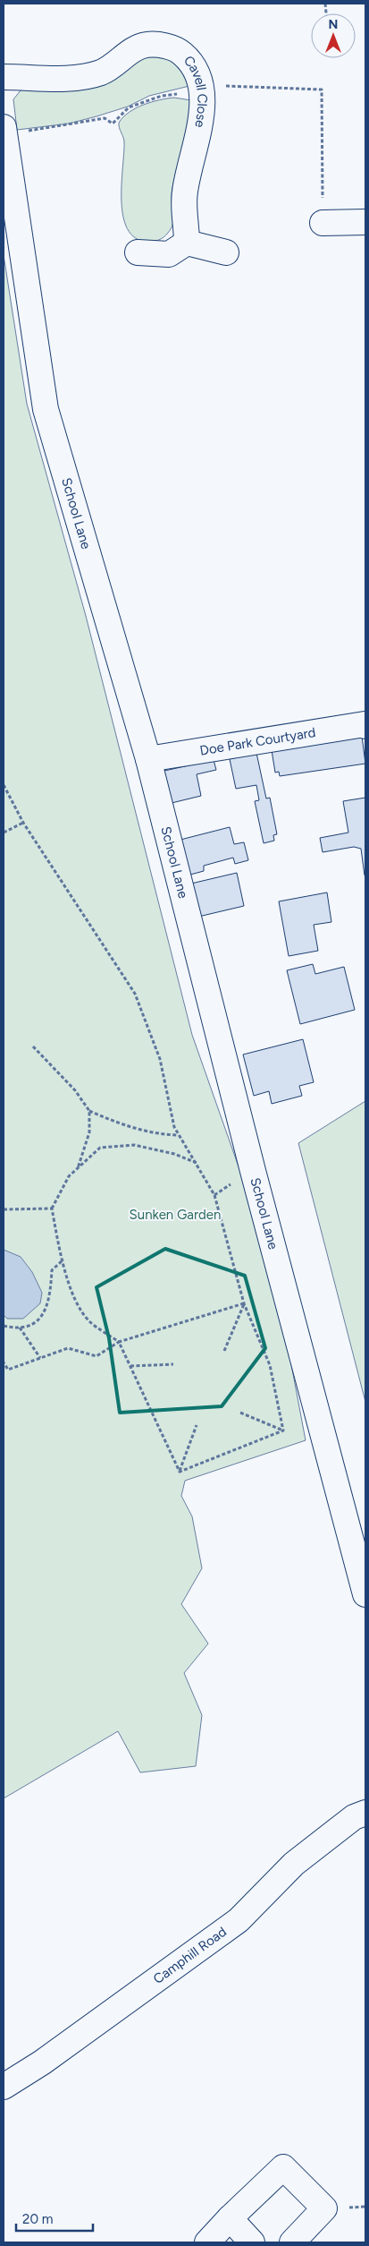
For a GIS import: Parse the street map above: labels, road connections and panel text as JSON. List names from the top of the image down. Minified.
{"streets":{"street":["Cavell Close","School Lane","Doe Park Courtyard","Camphill Road"]},"crossings":[["School Lane","Doe Park Courtyard"]],"parks":["Sunken Garden"],"scale_bar":"20 m","north":"top"}
